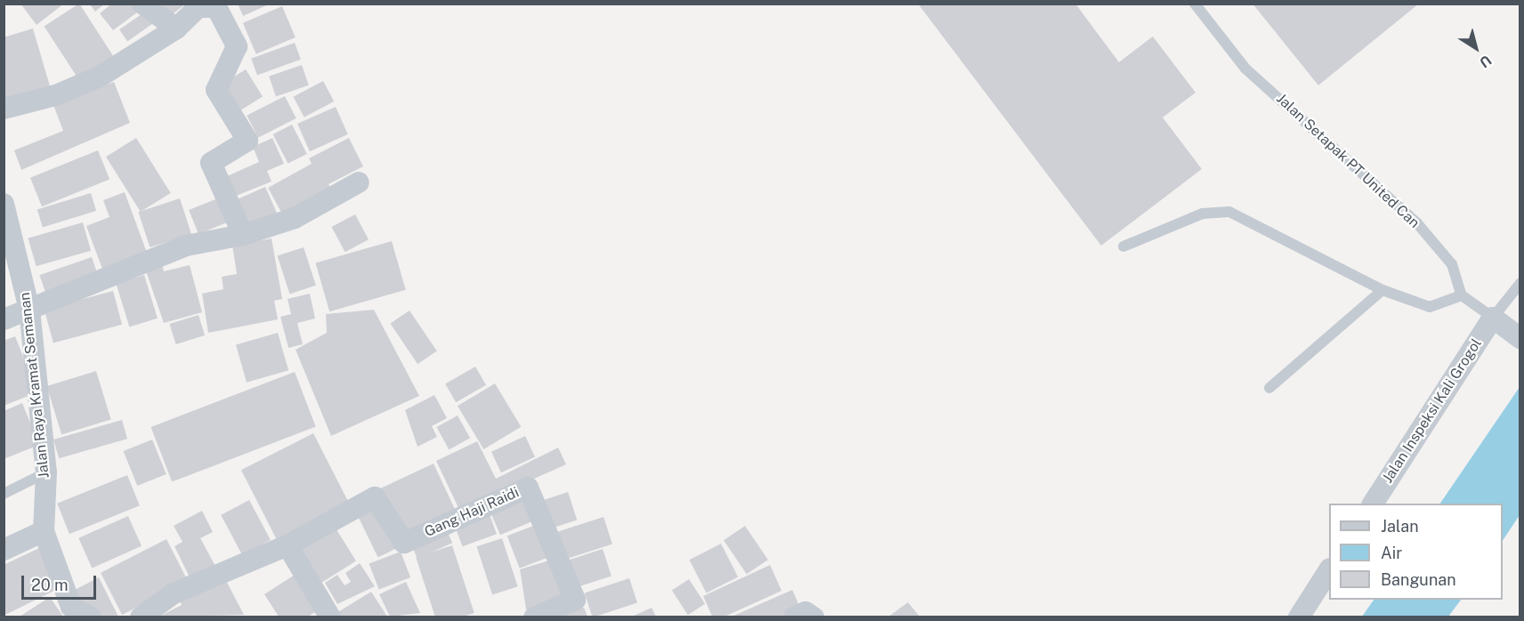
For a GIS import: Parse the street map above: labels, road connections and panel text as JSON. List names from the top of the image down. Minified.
{"streets":{"street":["Jalan Raya Kramat Semanan","Jalan Inspeksi Kali Grogol","Gang Haji Raidi"],"lane":["Jalan Setapak PT United Can"]},"legend":["Jalan","Air","Bangunan"],"scale_bar":"20 m","north":"bottom right"}
